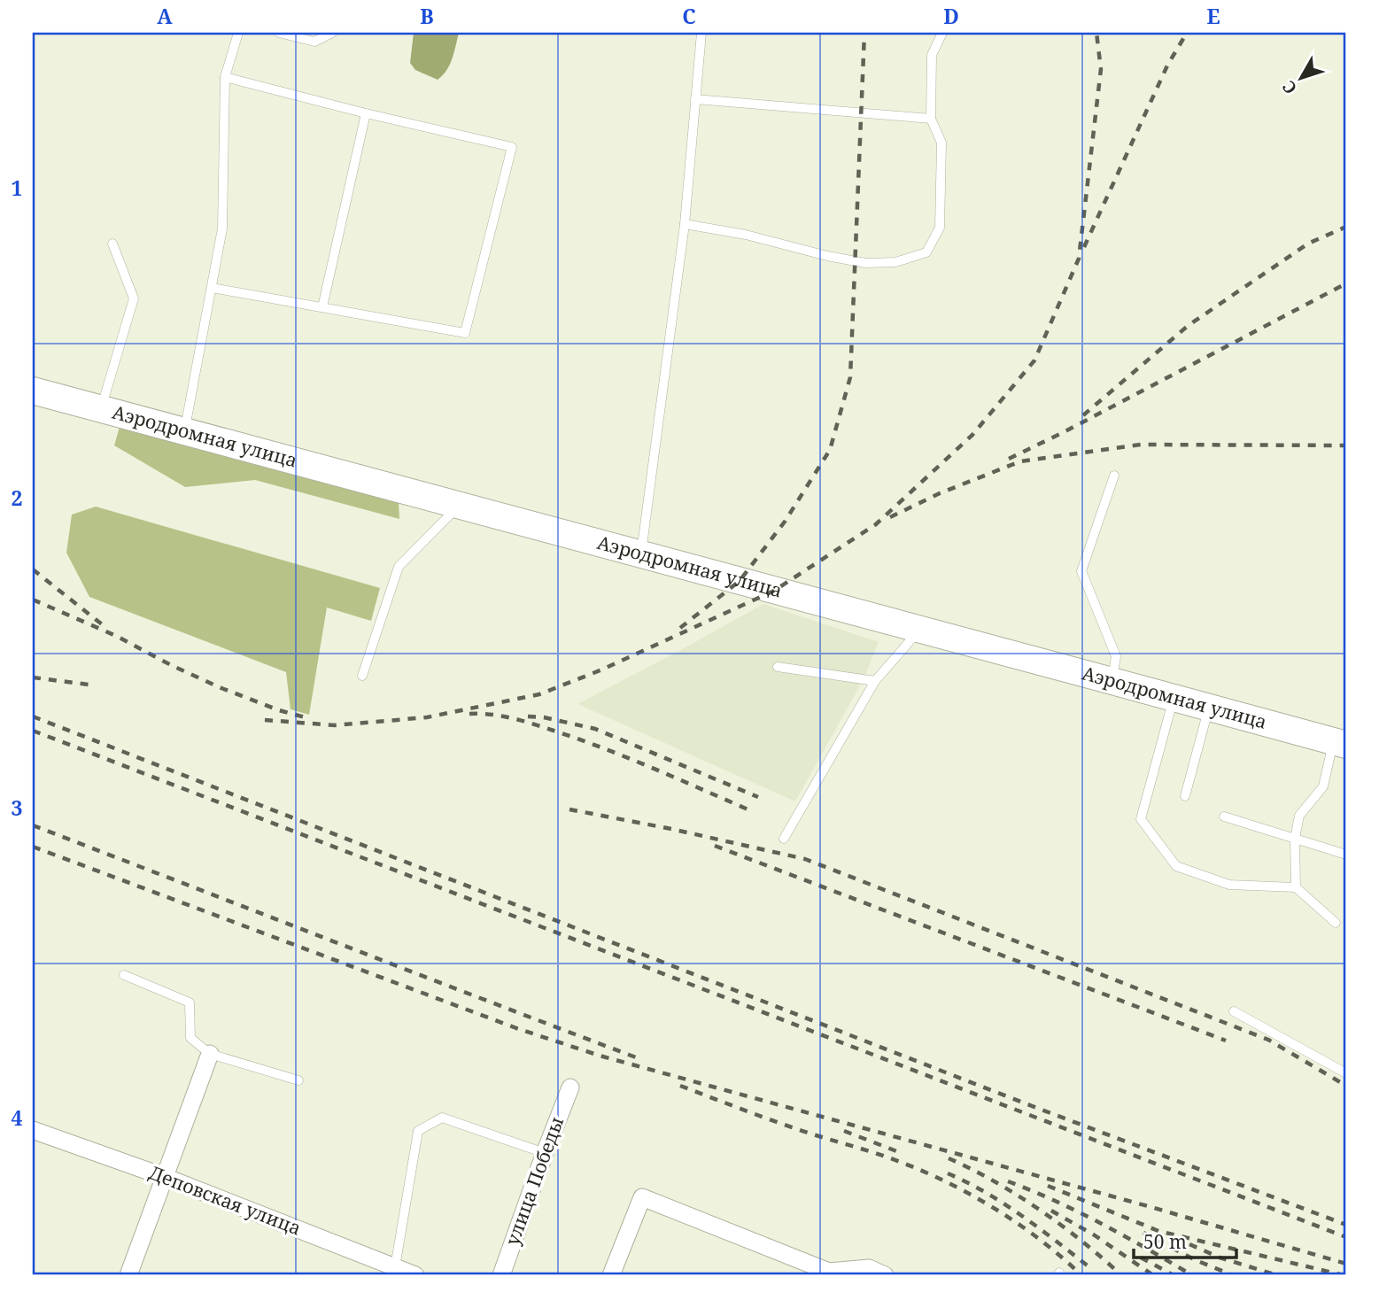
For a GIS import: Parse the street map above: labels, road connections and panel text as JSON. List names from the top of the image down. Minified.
{"streets":{"main road":["Аэродромная улица"],"street":["улица Победы","Деповская улица"]},"scale_bar":"50 m","north":"bottom left","grid":{"columns":["A","B","C","D","E"],"rows":["1","2","3","4"]}}
